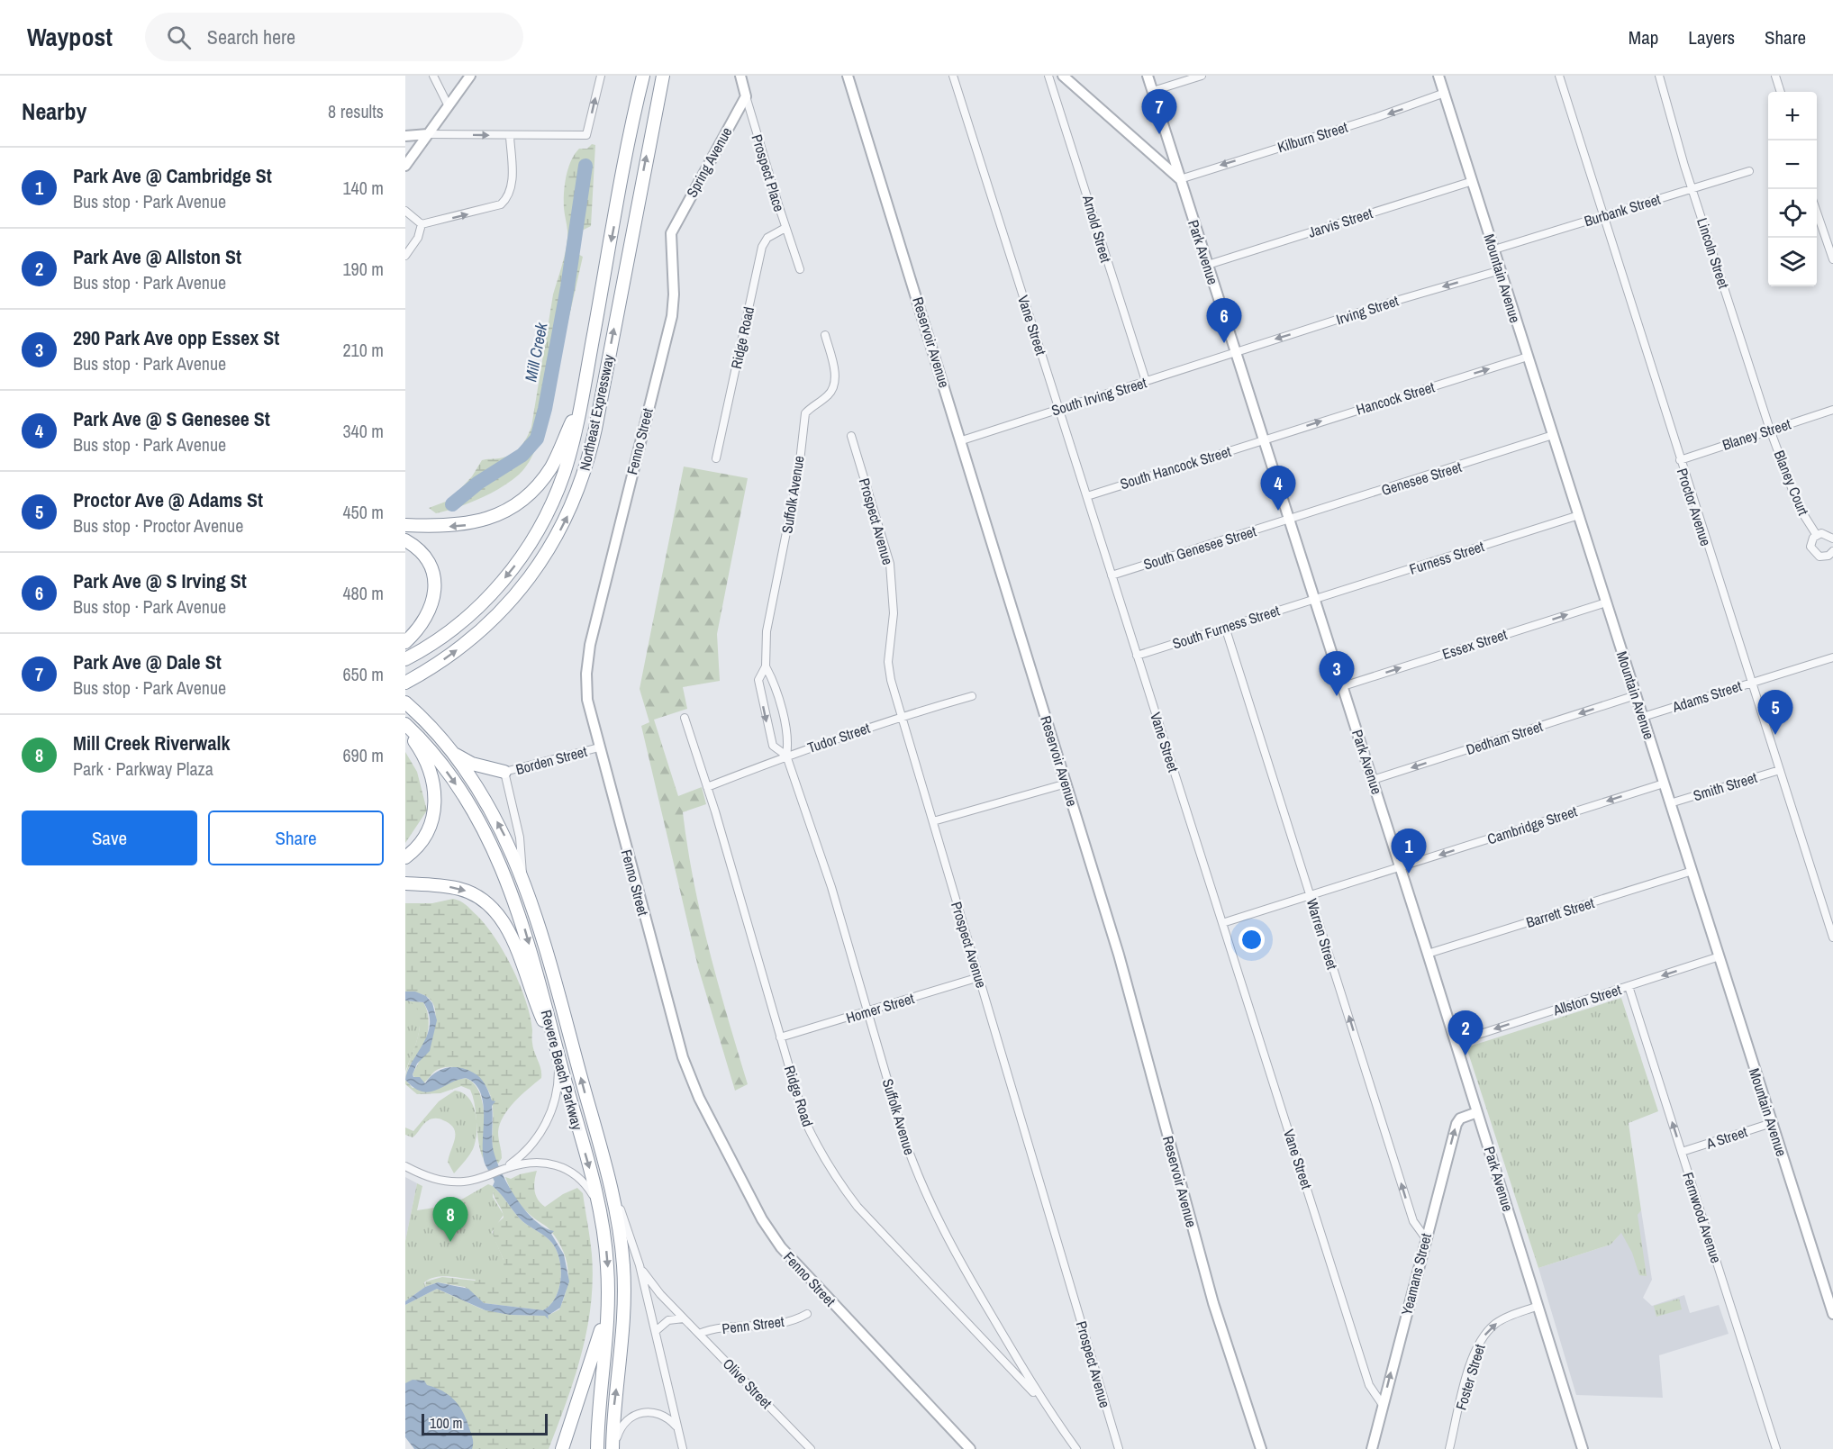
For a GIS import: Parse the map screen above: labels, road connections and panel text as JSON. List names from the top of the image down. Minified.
{"streets":{"highway":["Northeast Expressway","Revere Beach Parkway"],"street":["Kilburn Street","Spring Avenue","Prospect Place","Burbank Street","Jarvis Street","Arnold Street","Park Avenue","Lincoln Street","Mountain Avenue","Irving Street","Vane Street","Ridge Road","Reservoir Avenue","South Irving Street","Hancock Street","Blaney Street","Fenno Street","South Hancock Street","Genesee Street","Blaney Court","Suffolk Avenue","Proctor Avenue","Prospect Avenue","South Genesee Street","Furness Street","South Furness Street","Essex Street","Adams Street","Tudor Street","Dedham Street","Borden Street","Smith Street","Cambridge Street","Barrett Street","Warren Street","Allston Street","Homer Street","A Street","Fernwood Avenue","Yeamans Street","Penn Street","Foster Street","Olive Street"]},"crossings":[["Kilburn Street","Park Avenue"],["Kilburn Street","Mountain Avenue"],["Spring Avenue","Prospect Place"],["Spring Avenue","Fenno Street"],["Prospect Place","Ridge Road"],["Burbank Street","Lincoln Street"],["Burbank Street","Mountain Avenue"],["Burbank Street","Proctor Avenue"],["Jarvis Street","Park Avenue"],["Jarvis Street","Mountain Avenue"],["Arnold Street","South Irving Street"],["Park Avenue","Irving Street"],["Park Avenue","South Irving Street"],["Park Avenue","Hancock Street"],["Park Avenue","South Hancock Street"],["Park Avenue","Genesee Street"],["Park Avenue","South Genesee Street"],["Park Avenue","Furness Street"],["Park Avenue","South Furness Street"],["Park Avenue","Essex Street"],["Park Avenue","Dedham Street"],["Park Avenue","Cambridge Street"],["Park Avenue","Barrett Street"],["Park Avenue","Allston Street"],["Park Avenue","Yeamans Street"],["Park Avenue","Foster Street"],["Lincoln Street","Blaney Street"],["Lincoln Street","Blaney Court"],["Mountain Avenue","Irving Street"],["Mountain Avenue","Hancock Street"],["Mountain Avenue","Genesee Street"],["Mountain Avenue","Furness Street"],["Mountain Avenue","Essex Street"],["Mountain Avenue","Adams Street"],["Mountain Avenue","Dedham Street"],["Mountain Avenue","Smith Street"],["Mountain Avenue","Cambridge Street"],["Mountain Avenue","Barrett Street"],["Mountain Avenue","Allston Street"],["Mountain Avenue","A Street"],["Irving Street","South Irving Street"],["Vane Street","South Irving Street"],["Vane Street","South Hancock Street"],["Vane Street","South Genesee Street"],["Vane Street","South Furness Street"],["Vane Street","Cambridge Street"],["Vane Street","Yeamans Street"],["Ridge Road","Suffolk Avenue"],["Ridge Road","Tudor Street"],["Ridge Road","Homer Street"],["Reservoir Avenue","South Irving Street"],["Hancock Street","South Hancock Street"],["Blaney Street","Blaney Court"],["Blaney Street","Proctor Avenue"],["Fenno Street","Borden Street"],["Genesee Street","South Genesee Street"],["Suffolk Avenue","Tudor Street"],["Suffolk Avenue","Homer Street"],["Proctor Avenue","Adams Street"],["Proctor Avenue","Smith Street"],["Prospect Avenue","Tudor Street"],["Prospect Avenue","Homer Street"],["Furness Street","South Furness Street"],["South Furness Street","Warren Street"],["Cambridge Street","Warren Street"],["Warren Street","Yeamans Street"],["Allston Street","Fernwood Avenue"],["Revere Beach Parkway","Olive Street"],["A Street","Fernwood Avenue"],["Penn Street","Olive Street"]],"one_way":["Kilburn Street","Irving Street","Hancock Street","Essex Street","Dedham Street","Cambridge Street","Warren Street","Allston Street","Fernwood Avenue","Yeamans Street","Foster Street"],"water":["Mill Creek"],"scale_bar":"100 m","page":{"header":"Waypost","search":"Search here","nav":["Map","Layers","Share"],"heading":["Nearby","8 results"],"pins":["7","6","4","3","5","1","2","8"],"map_buttons":["+","−"],"list":[{"mark":"1","name":"Park Ave @ Cambridge St","note":"Bus stop · Park Avenue","value":"140 m"},{"mark":"2","name":"Park Ave @ Allston St","note":"Bus stop · Park Avenue","value":"190 m"},{"mark":"3","name":"290 Park Ave opp Essex St","note":"Bus stop · Park Avenue","value":"210 m"},{"mark":"4","name":"Park Ave @ S Genesee St","note":"Bus stop · Park Avenue","value":"340 m"},{"mark":"5","name":"Proctor Ave @ Adams St","note":"Bus stop · Proctor Avenue","value":"450 m"},{"mark":"6","name":"Park Ave @ S Irving St","note":"Bus stop · Park Avenue","value":"480 m"},{"mark":"7","name":"Park Ave @ Dale St","note":"Bus stop · Park Avenue","value":"650 m"},{"mark":"8","name":"Mill Creek Riverwalk","note":"Park · Parkway Plaza","value":"690 m"}],"buttons":["Save","Share"],"scale":"100 m"}}
